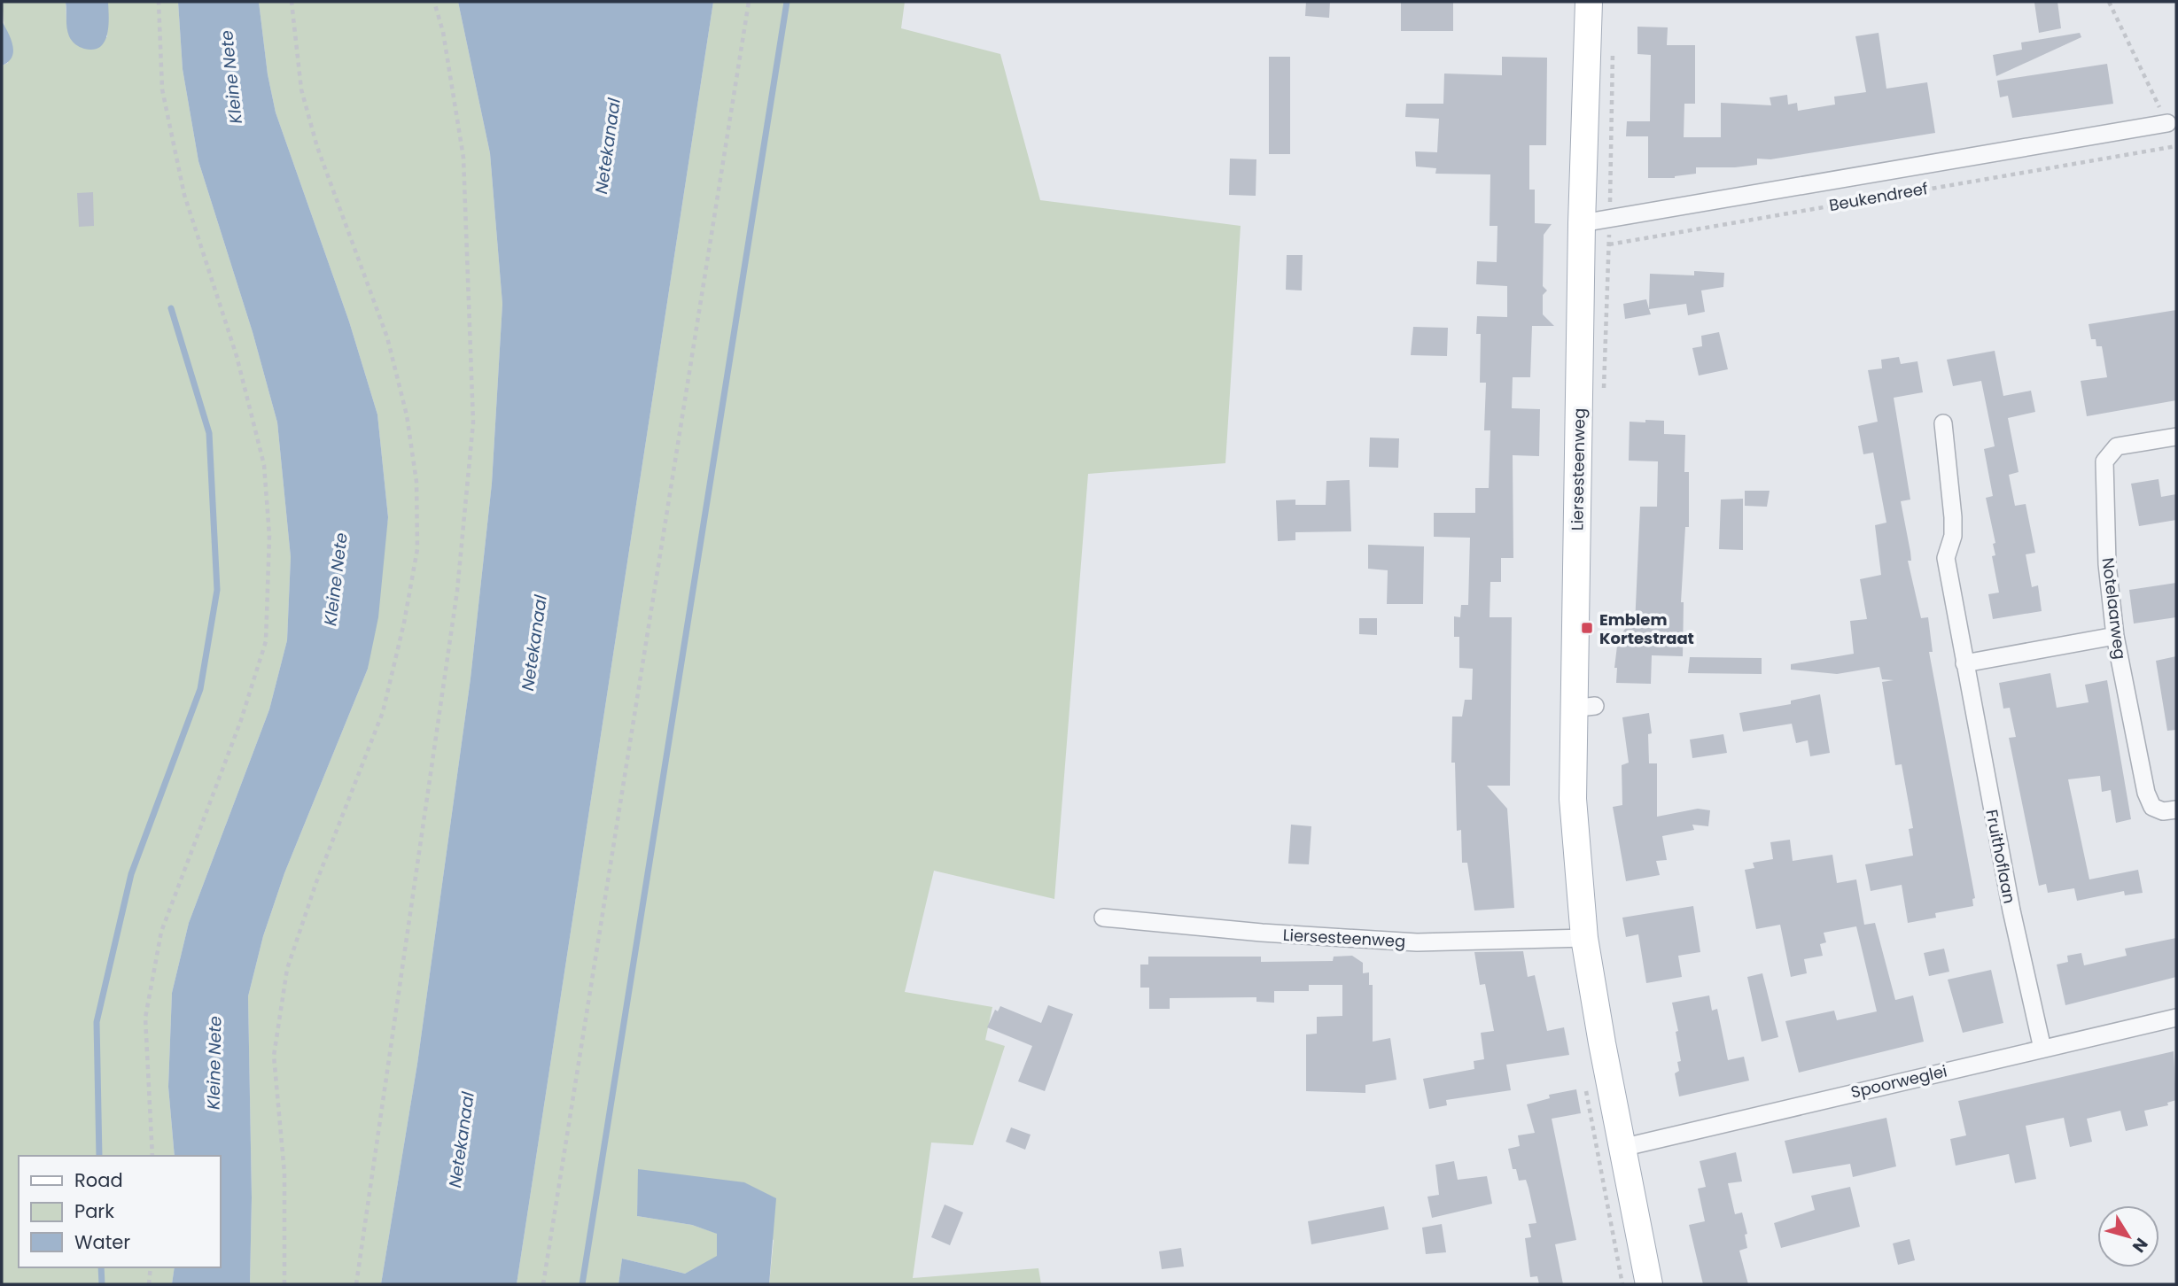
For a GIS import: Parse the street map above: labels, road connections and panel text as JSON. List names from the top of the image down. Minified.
{"streets":{"main road":["Liersesteenweg"],"street":["Beukendreef","Notelaarweg","Fruithoflaan","Spoorweglei"]},"crossings":[["Beukendreef","Liersesteenweg"],["Liersesteenweg","Spoorweglei"],["Fruithoflaan","Spoorweglei"]],"water":["Kleine Nete","Netekanaal"],"places":{"transit":["Emblem Kortestraat"]},"legend":["Road","Park","Water"],"north":"bottom right"}
